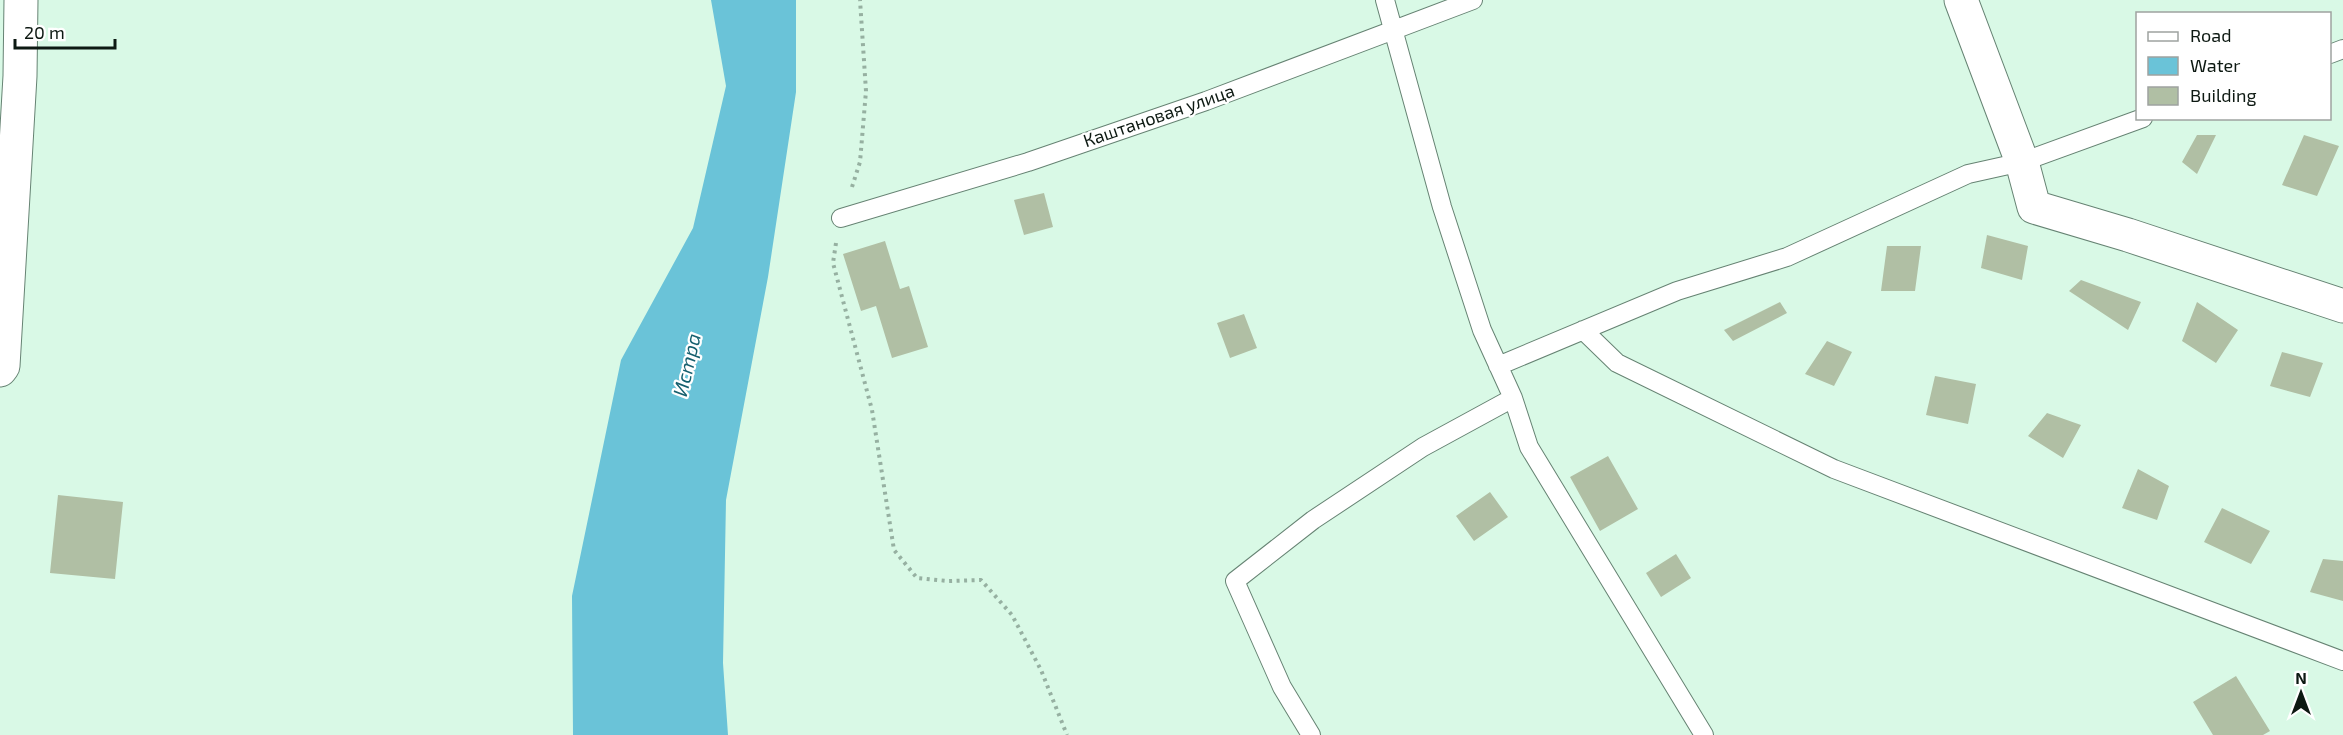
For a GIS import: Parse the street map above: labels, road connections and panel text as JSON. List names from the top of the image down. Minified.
{"streets":{"lane":["Каштановая улица"]},"water":["Истра"],"legend":["Road","Water","Building"],"scale_bar":"20 m","north":"top"}
